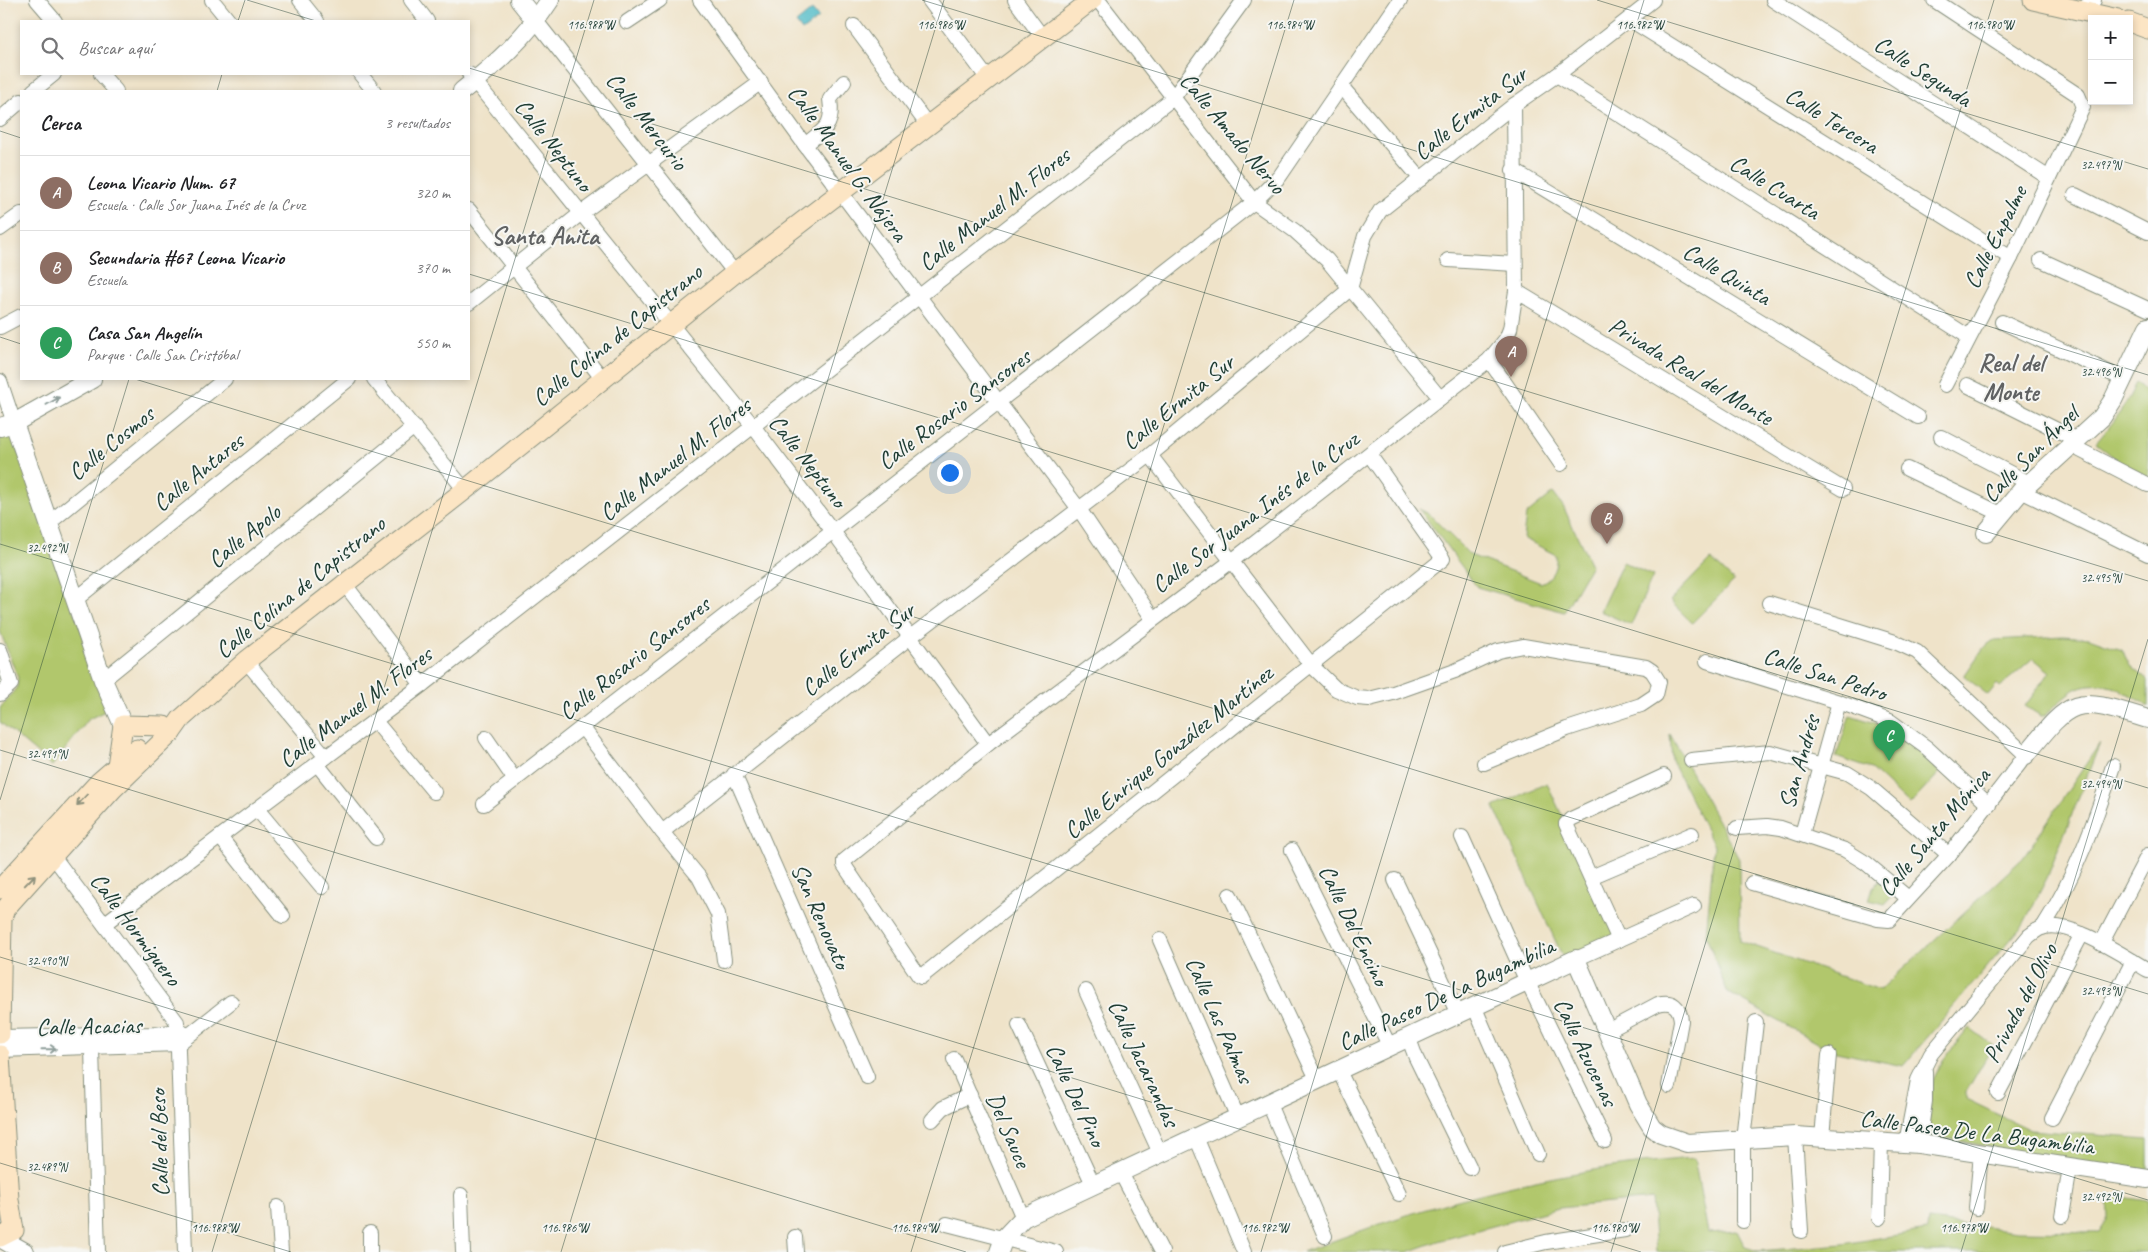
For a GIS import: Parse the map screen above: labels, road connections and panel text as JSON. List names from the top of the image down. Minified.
{"streets":{"main road":["Calle Colina de Capistrano"],"street":["Calle Segunda","Calle Ermita Sur","Calle Tercera","Calle Mercurio","Calle Amado Nervo","Calle Neptuno","Calle Manuel G. Nájera","Calle Cuarta","Calle Manuel M. Flores","Calle Enpalme","Calle Quinta","Privada Real del Monte","Calle Rosario Sansores","Calle Cosmos","Calle San Ángel","Calle Antares","Calle Sor Juana Inés de la Cruz","Calle Apolo","Calle San Pedro","Calle Enrique González Martínez","San Andrés","Calle Santa Mónica","San Renovato","Calle Del Encino","Calle Hormiguero","Calle Paseo De La Bugambilia","Privada del Olivo","Calle Las Palmas","Calle Acacias","Calle Azucenas","Calle Jacarandas","Calle Del Pino","Del Sauce","Calle del Beso"]},"crossings":[["Calle Segunda","Calle Enpalme"],["Calle Ermita Sur","Calle Tercera"],["Calle Ermita Sur","Calle Amado Nervo"],["Calle Ermita Sur","Calle Neptuno"],["Calle Ermita Sur","Calle Manuel G. Nájera"],["Calle Ermita Sur","Calle Cuarta"],["Calle Ermita Sur","Calle Sor Juana Inés de la Cruz"],["Calle Ermita Sur","San Renovato"],["Calle Tercera","Calle Enpalme"],["Calle Mercurio","Calle Colina de Capistrano"],["Calle Amado Nervo","Calle Manuel M. Flores"],["Calle Amado Nervo","Calle Rosario Sansores"],["Calle Amado Nervo","Calle Sor Juana Inés de la Cruz"],["Calle Neptuno","Calle Manuel M. Flores"],["Calle Neptuno","Calle Colina de Capistrano"],["Calle Neptuno","Calle Rosario Sansores"],["Calle Neptuno","Calle Sor Juana Inés de la Cruz"],["Calle Manuel G. Nájera","Calle Manuel M. Flores"],["Calle Manuel G. Nájera","Calle Colina de Capistrano"],["Calle Manuel G. Nájera","Calle Rosario Sansores"],["Calle Manuel G. Nájera","Calle Sor Juana Inés de la Cruz"],["Calle Cuarta","Calle Enpalme"],["Calle Manuel M. Flores","Calle Hormiguero"],["Calle Quinta","Calle Sor Juana Inés de la Cruz"],["Calle Colina de Capistrano","Calle Hormiguero"],["Calle Colina de Capistrano","Calle Acacias"],["Privada Real del Monte","Calle Sor Juana Inés de la Cruz"],["Calle Sor Juana Inés de la Cruz","Calle Enrique González Martínez"],["Calle San Pedro","San Andrés"],["Calle San Pedro","Calle Santa Mónica"],["Calle Del Encino","Calle Paseo De La Bugambilia"],["Calle Hormiguero","Calle Acacias"],["Calle Hormiguero","Calle del Beso"],["Calle Paseo De La Bugambilia","Calle Las Palmas"],["Calle Paseo De La Bugambilia","Calle Azucenas"],["Calle Paseo De La Bugambilia","Calle Jacarandas"],["Calle Paseo De La Bugambilia","Calle Del Pino"],["Calle Paseo De La Bugambilia","Del Sauce"],["Calle Acacias","Calle del Beso"]],"districts":["Santa Anita","Real del Monte"],"page":{"map_buttons":["+","−"],"search":"Buscar aquí","heading":["Cerca","3 resultados"],"list":[{"mark":"A","name":"Leona Vicario Num. 67","note":"Escuela · Calle Sor Juana Inés de la Cruz","value":"320 m"},{"mark":"B","name":"Secundaria #67 Leona Vicario","note":"Escuela","value":"370 m"},{"mark":"C","name":"Casa San Angelín","note":"Parque · Calle San Cristóbal","value":"550 m"}],"pins":["A","B","C"]},"coordinates":["116.988°W","116.986°W","116.984°W","116.982°W","116.980°W","32.497°N","32.496°N","32.492°N","32.495°N","32.491°N","32.494°N","32.490°N","32.493°N","32.489°N","116.978°W"]}
